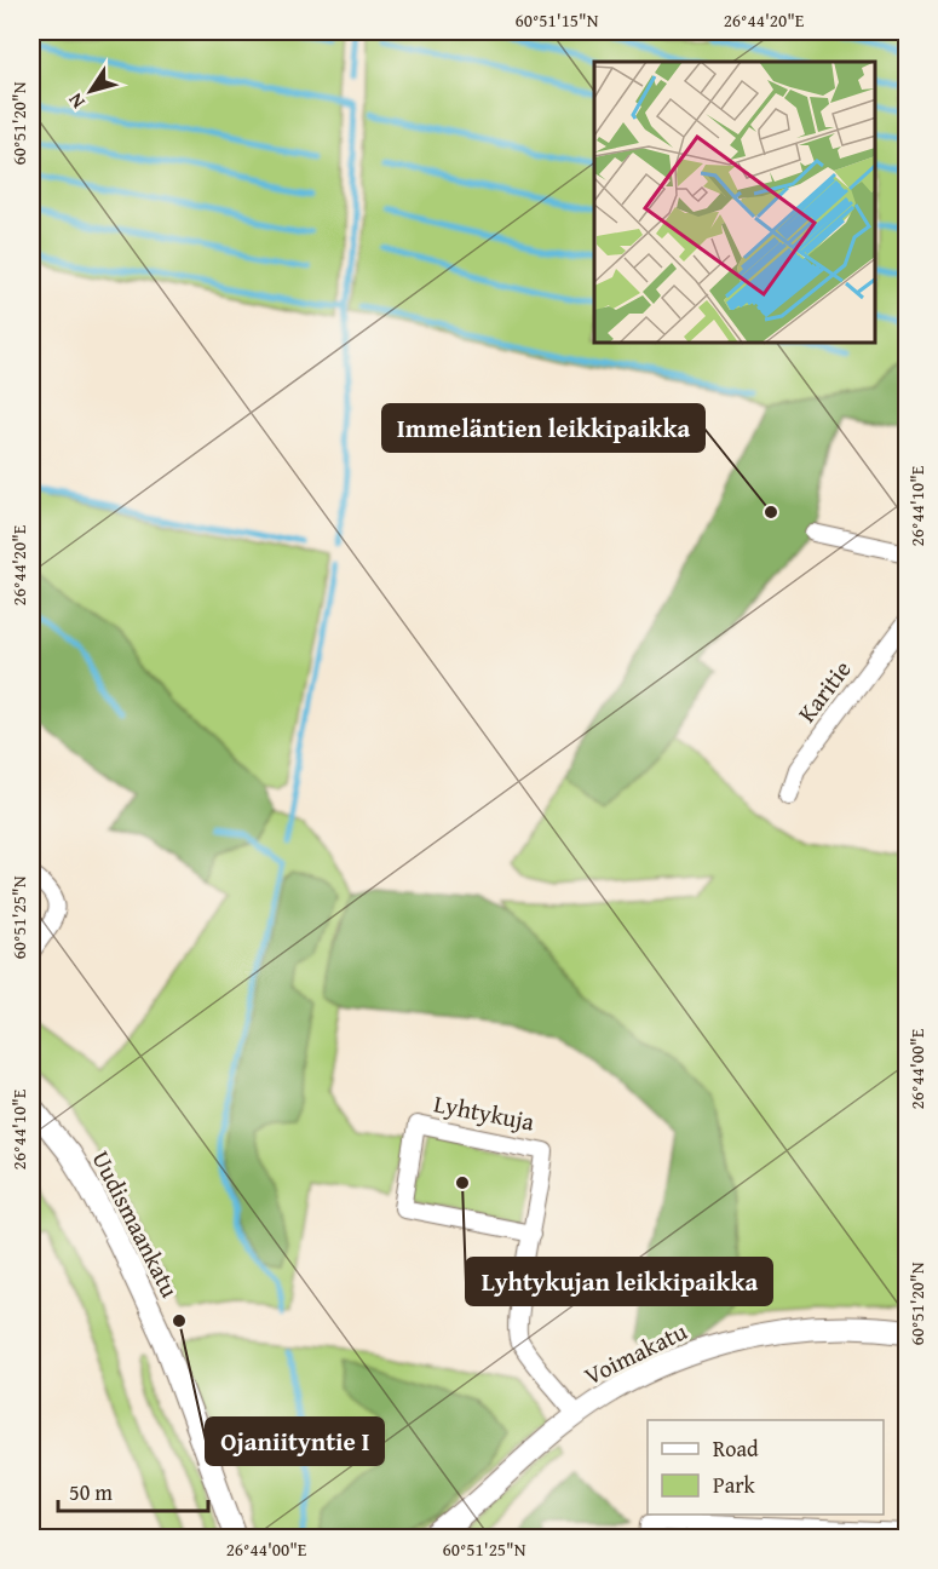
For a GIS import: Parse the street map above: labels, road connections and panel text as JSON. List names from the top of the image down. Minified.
{"streets":{"street":["Karitie","Lyhtykuja","Uudismaankatu","Voimakatu"]},"crossings":[["Lyhtykuja","Voimakatu"]],"places":["Immeläntien leikkipaikka","Lyhtykujan leikkipaikka","Ojaniityntie I"],"legend":["Road","Park"],"scale_bar":"50 m","north":"bottom left","coordinates":["60°51'15\"N","26°44'20\"E","60°51'20\"N","26°44'10\"E","60°51'25\"N","26°44'00\"E"]}
